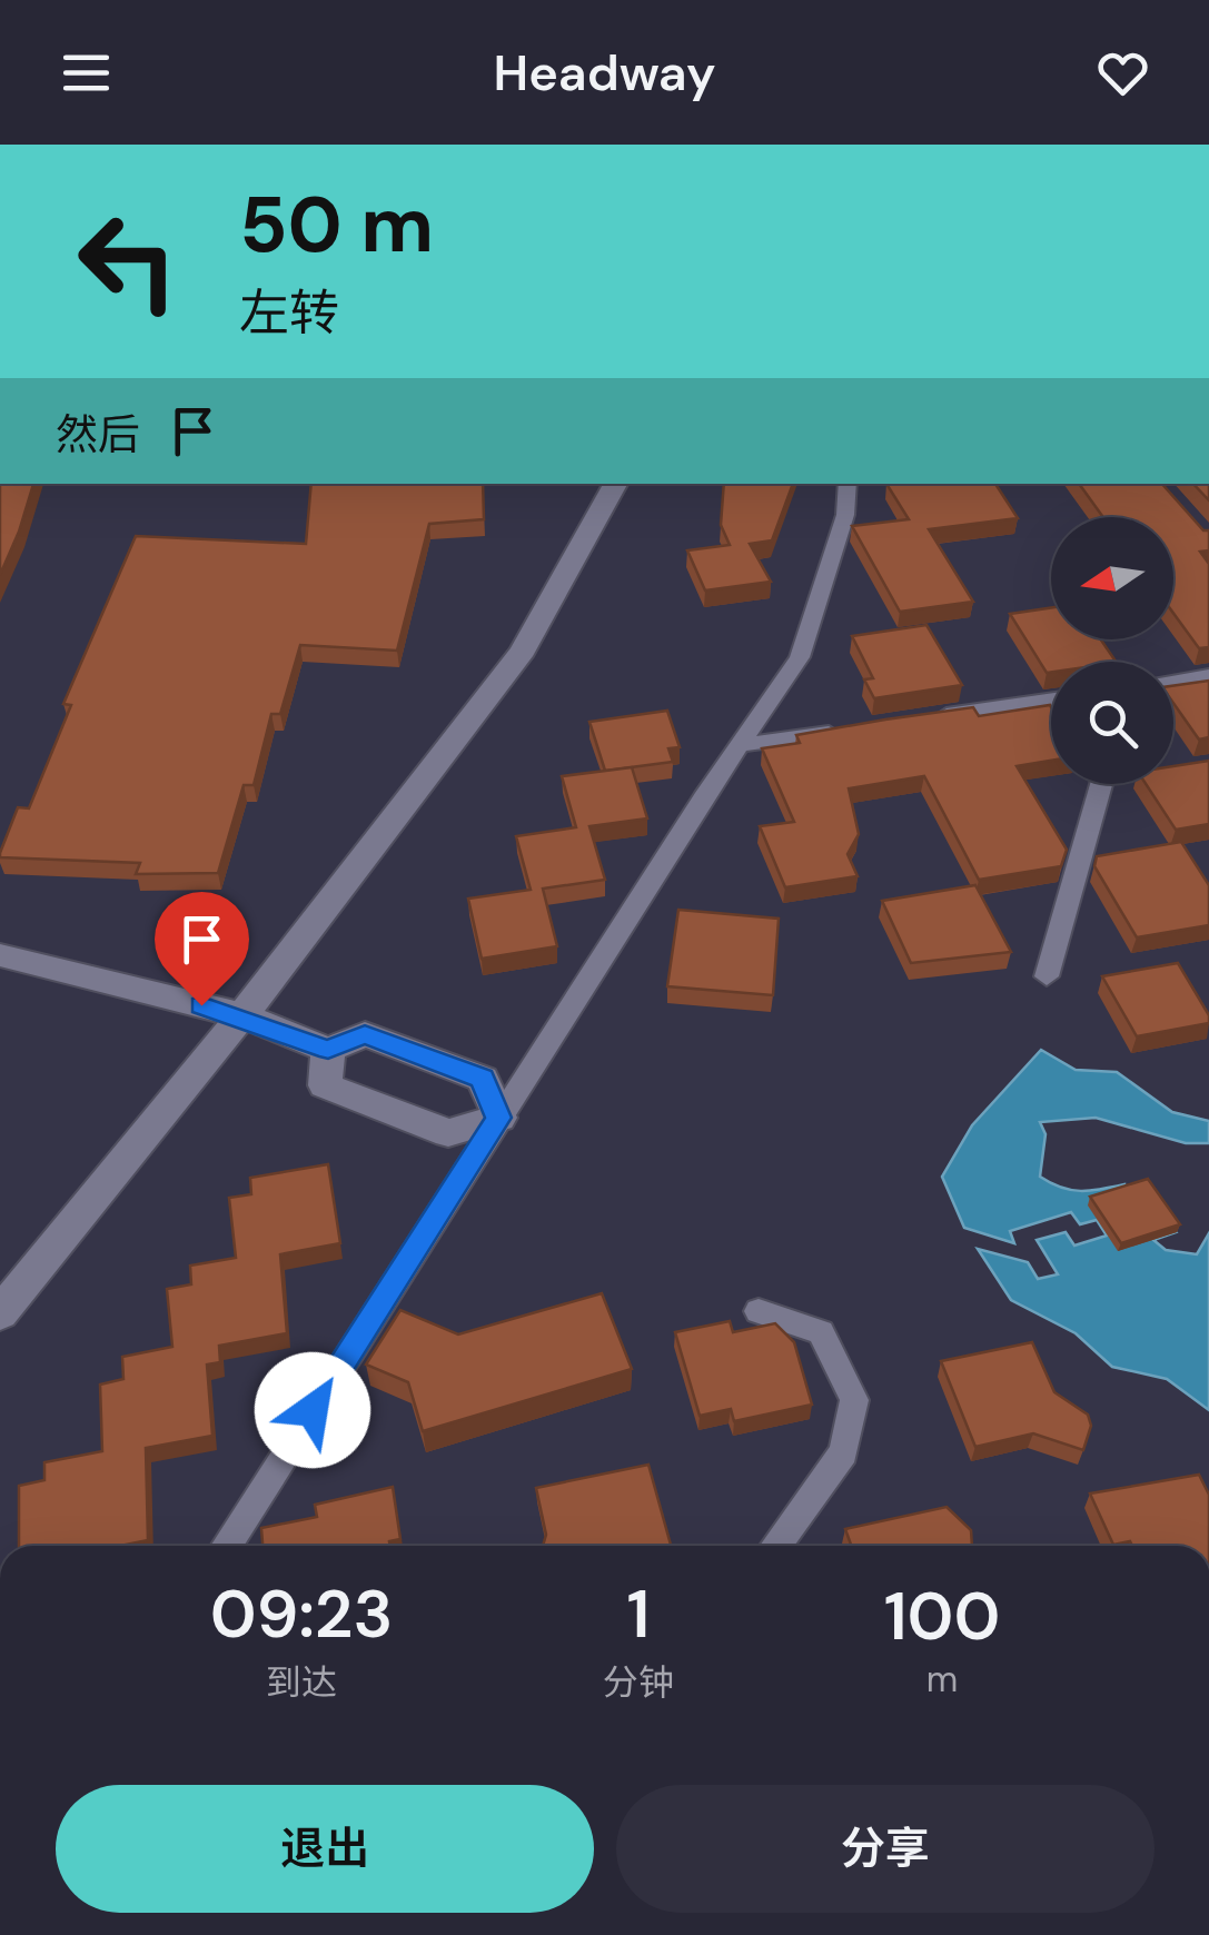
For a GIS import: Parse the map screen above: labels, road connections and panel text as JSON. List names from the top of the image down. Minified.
{"north":"left","page":{"header":"Headway","turn":["50 m","左转"],"then":"然后","eta":["09:23","到达","1","分钟","100","m"],"buttons":["退出","分享"]}}
